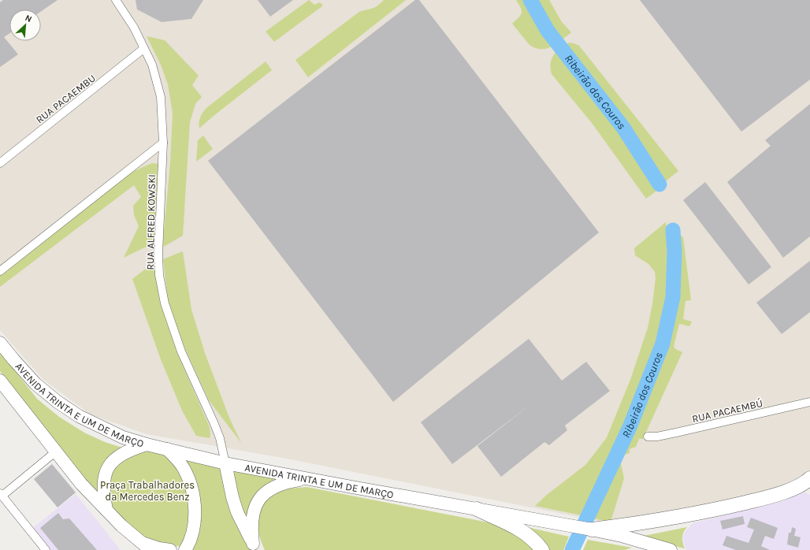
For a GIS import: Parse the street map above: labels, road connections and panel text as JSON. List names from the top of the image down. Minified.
{"streets":{"main road":["AVENIDA TRINTA E UM DE MARÇO"],"street":["RUA PACAEMBU","RUA ALFRED KOWSKI","RUA PACAEMBÚ"]},"crossings":[["RUA PACAEMBU","RUA ALFRED KOWSKI"],["RUA ALFRED KOWSKI","AVENIDA TRINTA E UM DE MARÇO"]],"water":["Ribeirão dos Couros"],"parks":["Praça Trabalhadores da Mercedes Benz"],"north":"top right"}
